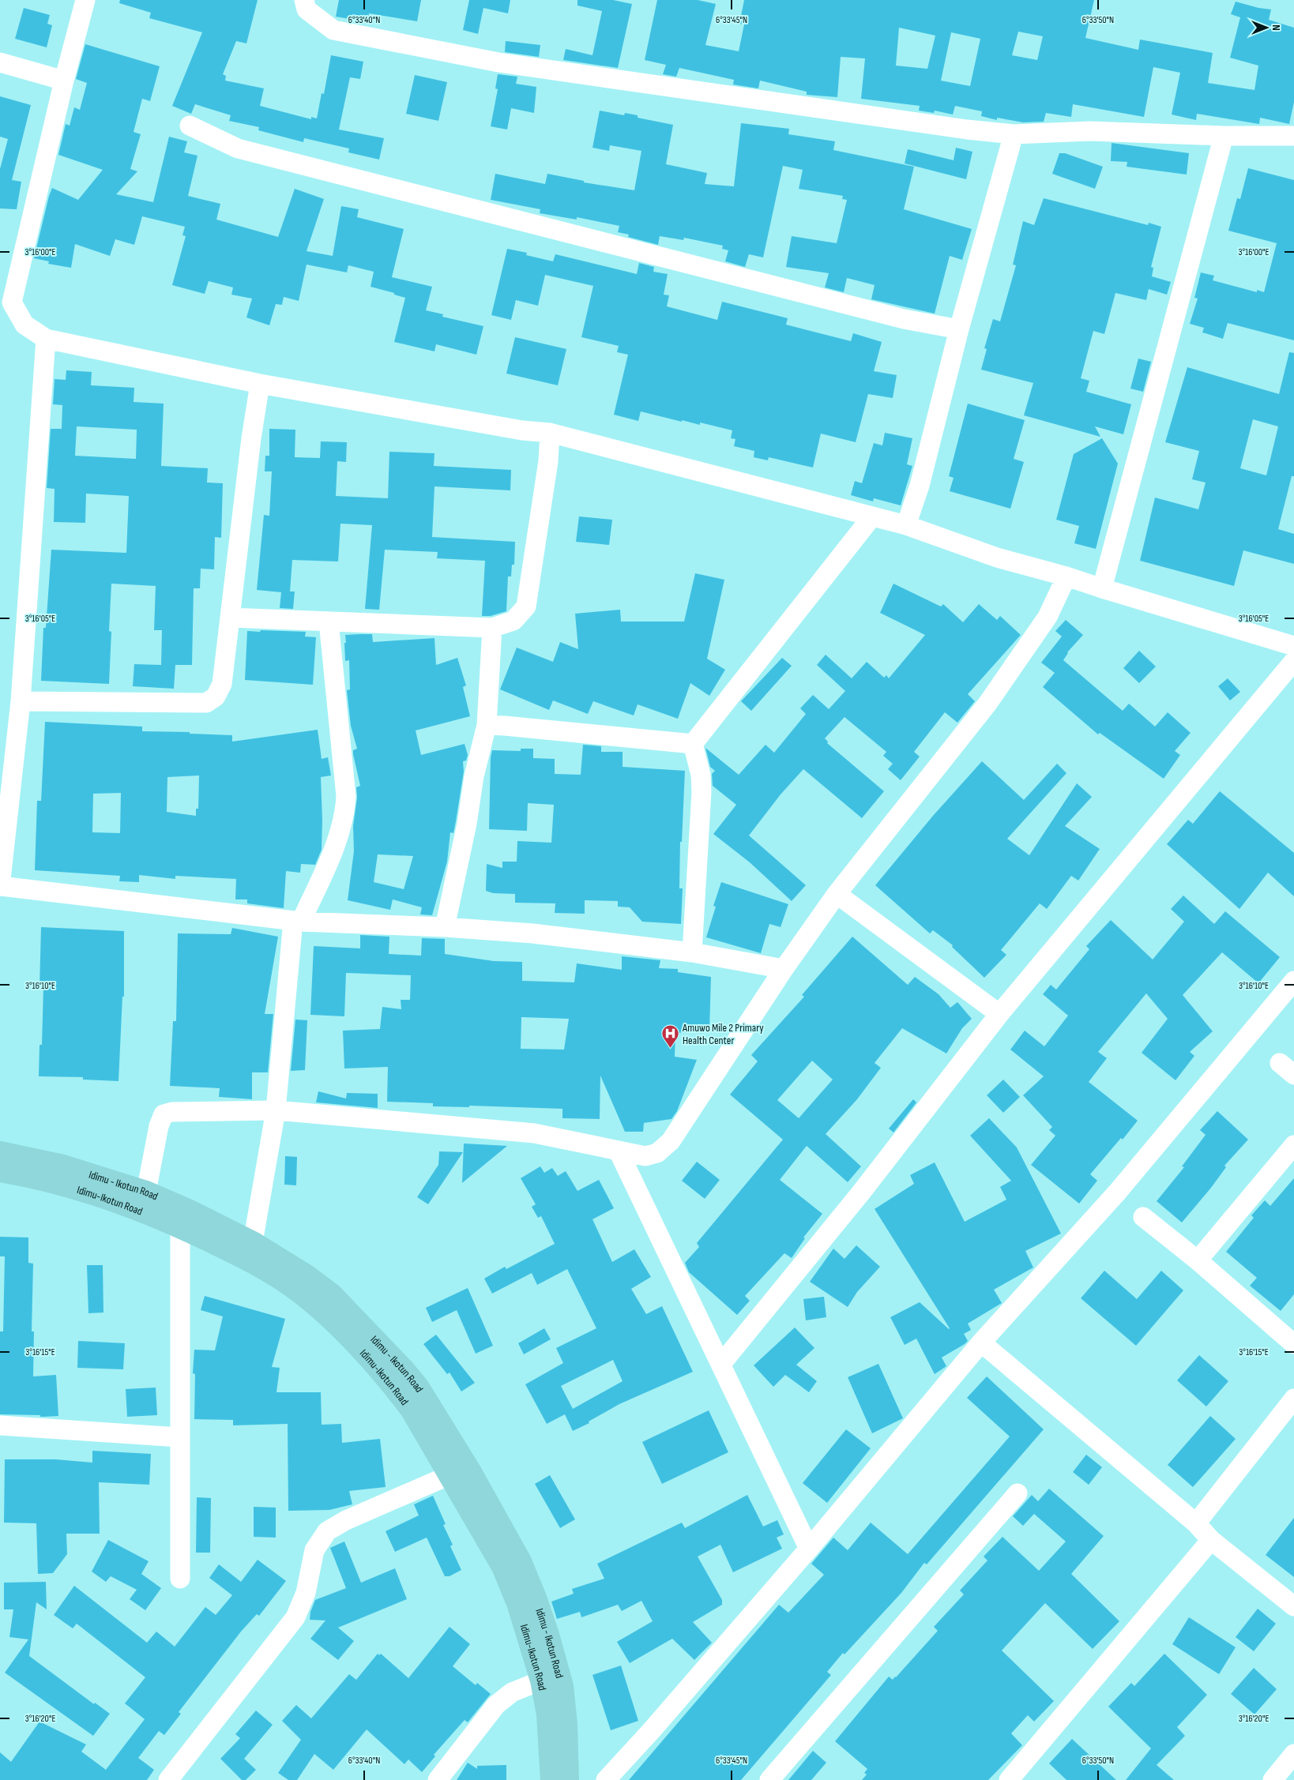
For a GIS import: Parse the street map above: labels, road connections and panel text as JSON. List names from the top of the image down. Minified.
{"streets":{"main road":["Idimu - Ikotun Road","Idimu-Ikotun Road"]},"crossings":[["Idimu - Ikotun Road","Idimu-Ikotun Road"]],"places":{"hospital":["Amuwo Mile 2 Primary Health Center"]},"north":"right","coordinates":["6°33'40\"N","6°33'45\"N","6°33'50\"N","3°16'00\"E","3°16'05\"E","3°16'10\"E","3°16'15\"E","3°16'20\"E"]}
